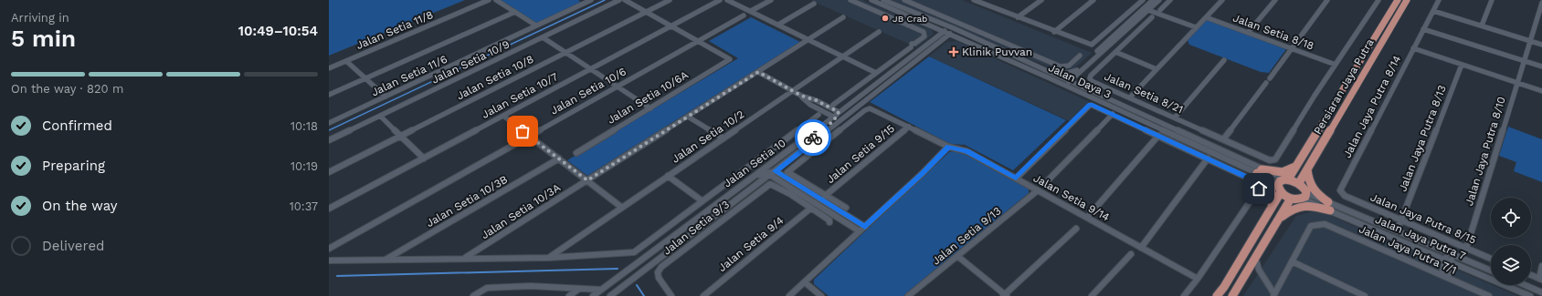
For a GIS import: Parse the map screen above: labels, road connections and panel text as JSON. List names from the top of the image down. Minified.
{"streets":{"main road":["Persiaran Jaya Putra"],"street":["Jalan Setia 11/8","Jalan Setia 8/18","Jalan Setia 10/9","Jalan Setia 11/6","Jalan Setia 10/8","Jalan Daya 3","Jalan Setia 10/6","Jalan Setia 8/21","Jalan Setia 10/7","Jalan Setia 10/6A","Jalan Jaya Putra 8/14","Jalan Setia 10/2","Jalan Jaya Putra 8/13","Jalan Jaya Putra 8/10","Jalan Setia 9/15","Jalan Setia 10","Jalan Setia 9/14","Jalan Setia 10/3B","Jalan Setia 10/3A","Jalan Jaya Putra 8/15","Jalan Setia 9/3","Jalan Setia 9/13","Jalan Jaya Putra 7","Jalan Setia 9/4","Jalan Jaya Putra 7/1"]},"crossings":[["Jalan Setia 8/18","Jalan Setia 8/21"],["Jalan Daya 3","Persiaran Jaya Putra"],["Jalan Daya 3","Jalan Setia 10"],["Jalan Setia 10/6","Jalan Setia 10/6A"],["Jalan Jaya Putra 8/14","Jalan Jaya Putra 8/15"],["Jalan Jaya Putra 8/13","Jalan Jaya Putra 8/15"],["Jalan Jaya Putra 8/10","Jalan Jaya Putra 8/15"],["Jalan Setia 9/15","Jalan Setia 9/14"],["Jalan Setia 9/14","Jalan Setia 9/13"],["Jalan Setia 9/3","Jalan Setia 9/4"]],"places":{"other":["JB Crab"],"health":["Klinik Puvvan"]},"page":{"heading":["5 min","Arriving in","10:49–10:54"],"bar":"On the way · 820 m","list":[["Confirmed","10:18"],["Preparing","10:19"],["On the way","10:37"],"Delivered"]}}
